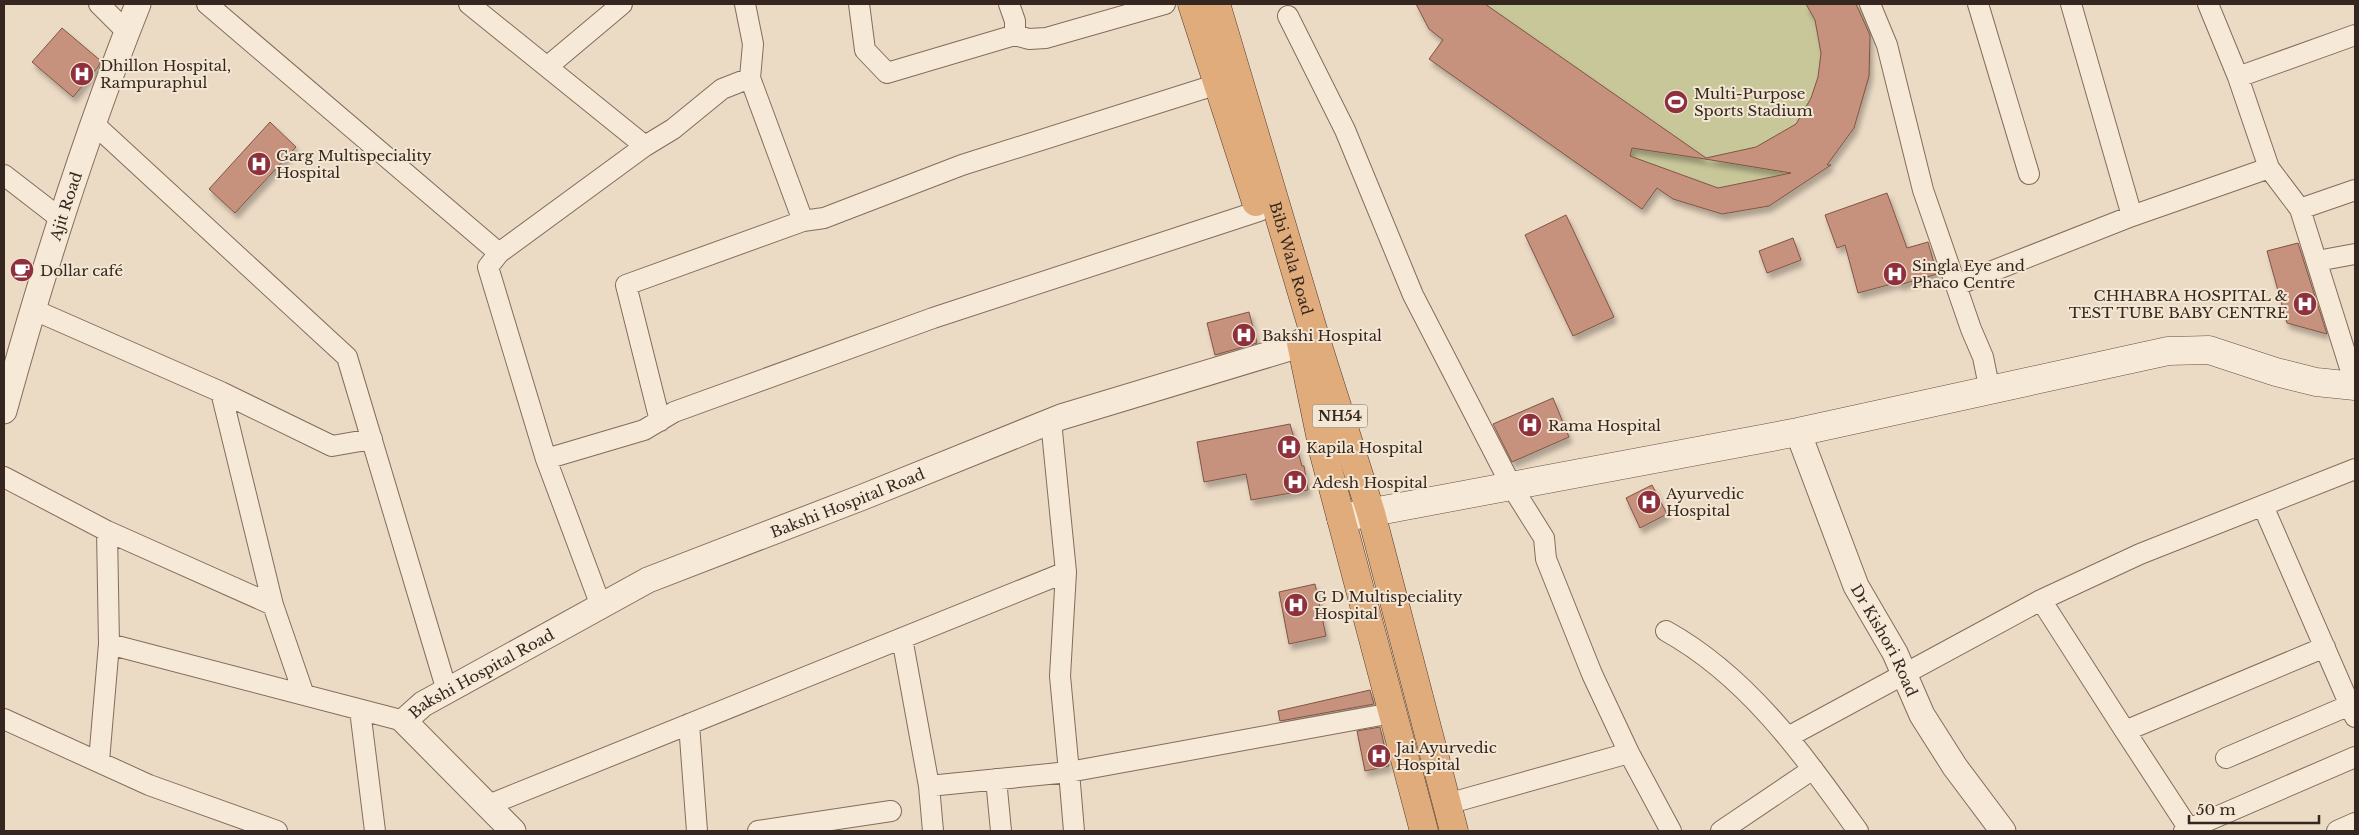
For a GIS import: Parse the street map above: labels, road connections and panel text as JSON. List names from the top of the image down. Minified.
{"streets":{"highway":["Bibi Wala Road","NH54"],"street":["Ajit Road","Bakshi Hospital Road","Dr Kishori Road"]},"crossings":[["Bibi Wala Road","NH54"],["Bibi Wala Road","Bakshi Hospital Road"],["NH54","Bakshi Hospital Road"]],"places":{"hospital":["Dhillon Hospital, Rampuraphul","Garg Multispeciality Hospital","Singla Eye and Phaco Centre","CHHABRA HOSPITAL & TEST TUBE BABY CENTRE","Bakshi Hospital","Rama Hospital","Kapila Hospital","Adesh Hospital","Ayurvedic Hospital","G D Multispeciality Hospital","Jai Ayurvedic Hospital"],"sports":["Multi-Purpose Sports Stadium"],"cafe":["Dollar café"]},"scale_bar":"50 m"}
